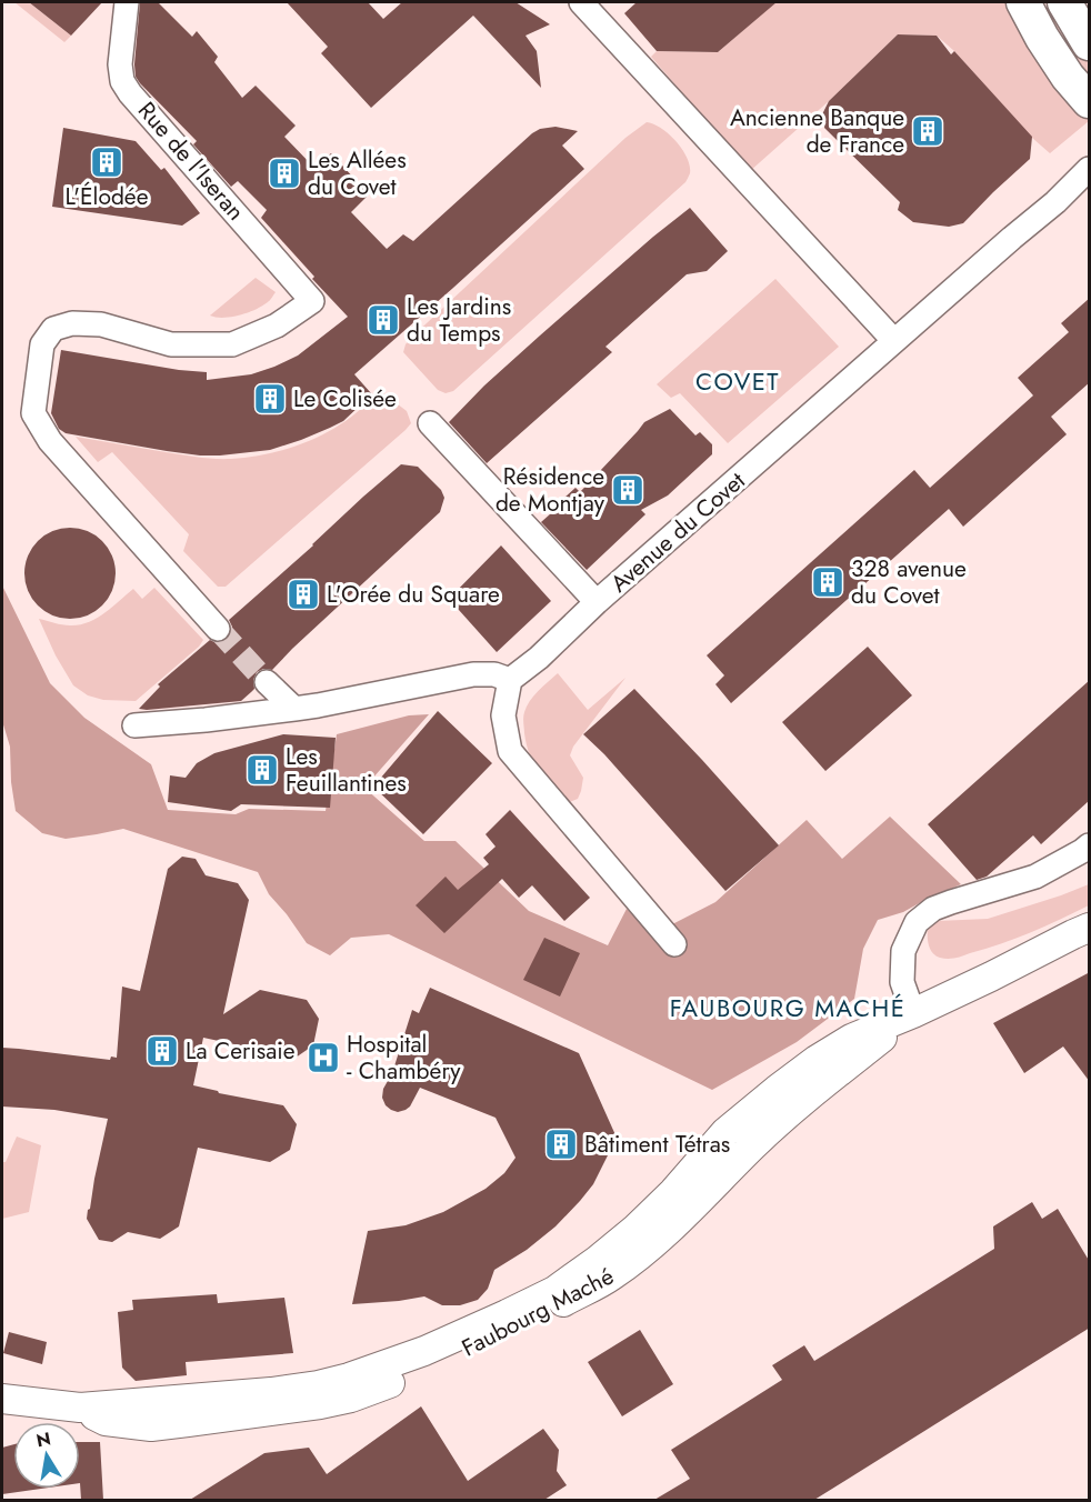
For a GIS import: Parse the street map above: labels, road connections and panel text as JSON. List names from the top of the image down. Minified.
{"streets":{"street":["Rue de l'Iseran","Avenue du Covet","Faubourg Maché"]},"districts":["COVET","FAUBOURG MACHÉ"],"places":{"building":["Ancienne Banque de France","L'Élodée","Les Allées du Covet","Les Jardins du Temps","Le Colisée","Résidence de Montjay","328 avenue du Covet","L'Orée du Square","Les Feuillantines","La Cerisaie","Bâtiment Tétras"],"hospital":["Hospital - Chambéry"]},"north":"top"}
